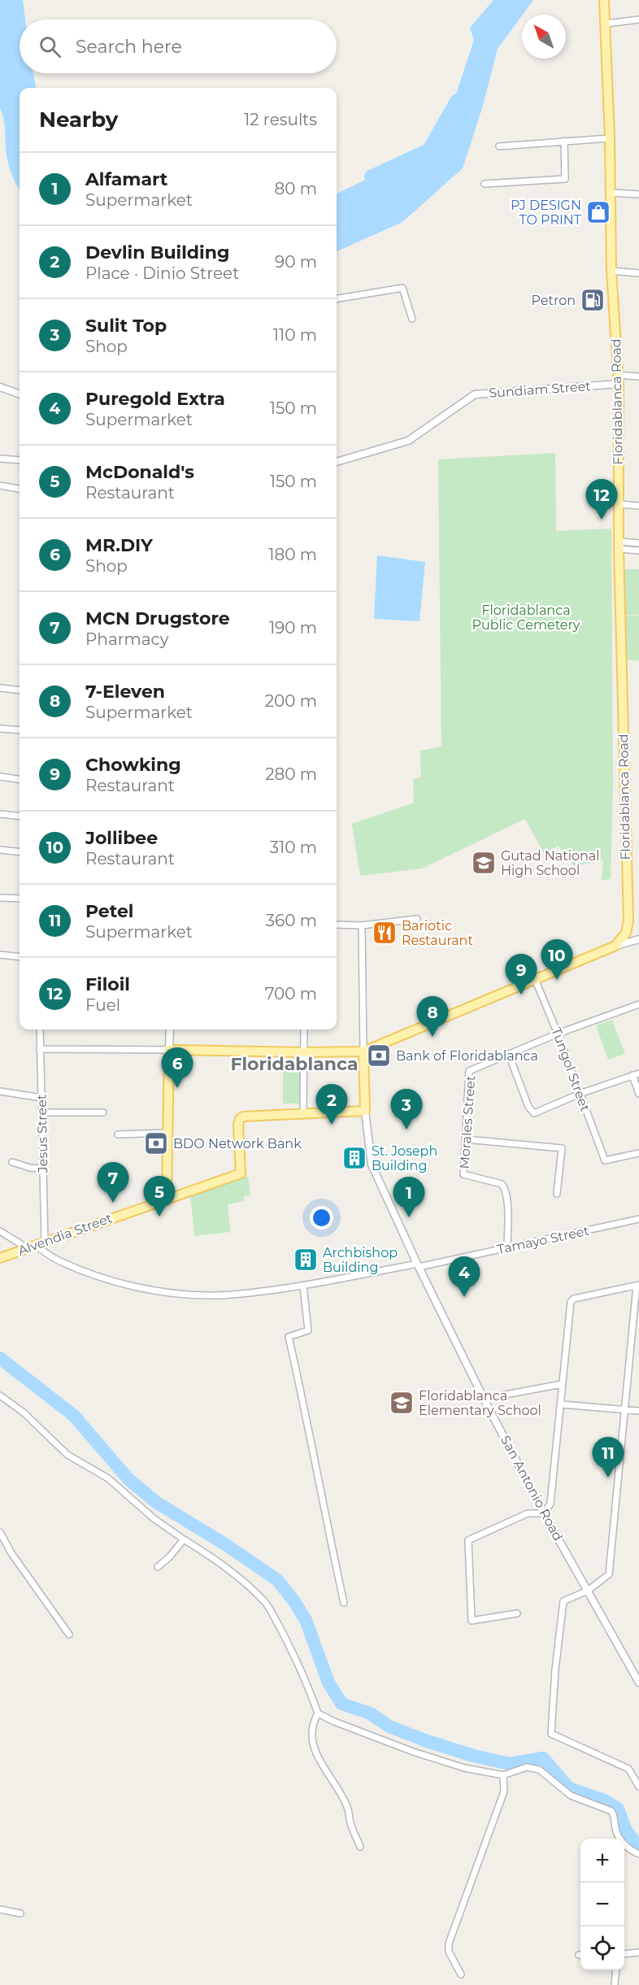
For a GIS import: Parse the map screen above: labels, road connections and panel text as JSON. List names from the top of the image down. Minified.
{"streets":{"main road":["Floridablanca Road","Alvendia Street"],"street":["Sundiam Street","Tungol Street","Morales Street","Jesus Street","Tamayo Street","San Antonio Road"]},"crossings":[["Sundiam Street","Floridablanca Road"],["Morales Street","Tamayo Street"],["Jesus Street","Alvendia Street"],["Alvendia Street","Tamayo Street"],["Tamayo Street","San Antonio Road"]],"districts":["Floridablanca"],"parks":["Floridablanca Public Cemetery"],"places":{"shop":["PJ DESIGN TO PRINT"],"fuel station":["Petron"],"school or university":["Gutad National High School","Floridablanca Elementary School"],"restaurant":["Bariotic Restaurant"],"bank":["Bank of Floridablanca","BDO Network Bank"],"building":["St. Joseph Building","Archbishop Building"]},"north":"top left","page":{"search":"Search here","heading":["Nearby","12 results"],"list":[{"mark":"1","name":"Alfamart","note":"Supermarket","value":"80 m"},{"mark":"2","name":"Devlin Building","note":"Place · Dinio Street","value":"90 m"},{"mark":"3","name":"Sulit Top","note":"Shop","value":"110 m"},{"mark":"4","name":"Puregold Extra","note":"Supermarket","value":"150 m"},{"mark":"5","name":"McDonald's","note":"Restaurant","value":"150 m"},{"mark":"6","name":"MR.DIY","note":"Shop","value":"180 m"},{"mark":"7","name":"MCN Drugstore","note":"Pharmacy","value":"190 m"},{"mark":"8","name":"7-Eleven","note":"Supermarket","value":"200 m"},{"mark":"9","name":"Chowking","note":"Restaurant","value":"280 m"},{"mark":"10","name":"Jollibee","note":"Restaurant","value":"310 m"},{"mark":"11","name":"Petel","note":"Supermarket","value":"360 m"},{"mark":"12","name":"Filoil","note":"Fuel","value":"700 m"}],"pins":["12","10","9","8","6","2","3","7","5","1","4","11"],"map_buttons":["+","−"]}}
